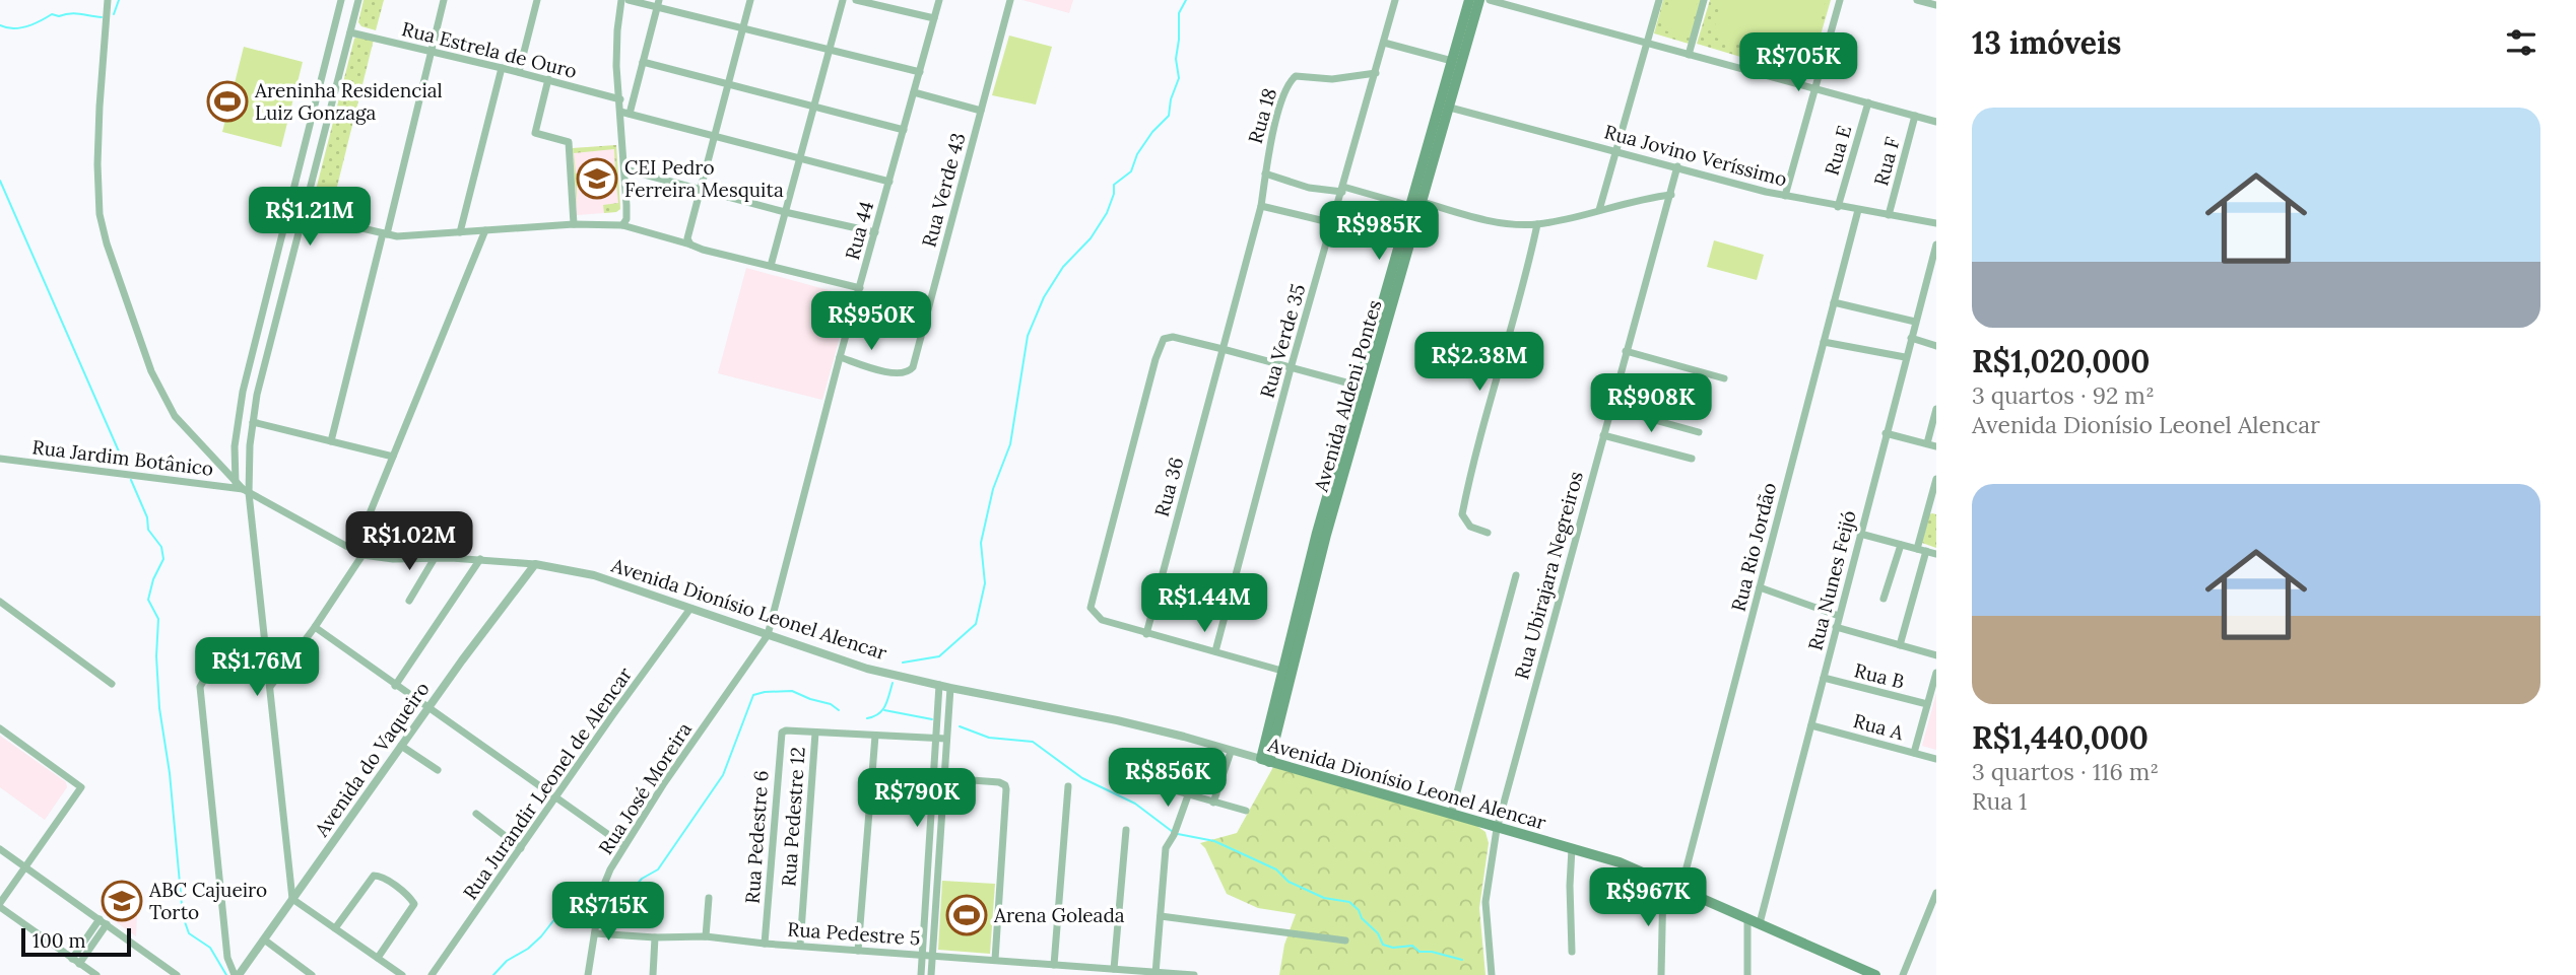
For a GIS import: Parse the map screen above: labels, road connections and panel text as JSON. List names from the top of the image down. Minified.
{"streets":{"main road":["Avenida Aldeni Pontes","Avenida Dionísio Leonel Alencar"],"street":["Rua Estrela de Ouro","Rua 18","Rua E","Rua Jovino Veríssimo","Rua F","Rua Verde 43","Rua 44","Rua Verde 35","Rua Jardim Botânico","Rua 36","Rua Rio Jordão","Rua Ubirajara Negreiros","Rua Nunes Feijó","Rua B","Rua A","Avenida do Vaqueiro","Rua Jurandir Leonel de Alencar","Rua José Moreira","Rua Pedestre 12","Rua Pedestre 6","Rua Pedestre 5"]},"crossings":[["Rua 18","Rua Verde 35"],["Rua 18","Rua 36"],["Rua E","Rua Jovino Veríssimo"],["Rua Jovino Veríssimo","Rua F"],["Rua Jovino Veríssimo","Avenida Aldeni Pontes"],["Rua Jovino Veríssimo","Rua Rio Jordão"],["Rua Jovino Veríssimo","Rua Ubirajara Negreiros"],["Rua Verde 43","Rua 44"],["Rua 44","Avenida Dionísio Leonel Alencar"],["Rua 44","Rua José Moreira"],["Avenida Aldeni Pontes","Avenida Dionísio Leonel Alencar"],["Rua Jardim Botânico","Avenida Dionísio Leonel Alencar"],["Rua Rio Jordão","Avenida Dionísio Leonel Alencar"],["Rua Ubirajara Negreiros","Avenida Dionísio Leonel Alencar"],["Rua Nunes Feijó","Avenida Dionísio Leonel Alencar"],["Rua Nunes Feijó","Rua B"],["Rua Nunes Feijó","Rua A"],["Avenida Dionísio Leonel Alencar","Avenida do Vaqueiro"],["Avenida Dionísio Leonel Alencar","Rua Jurandir Leonel de Alencar"],["Avenida Dionísio Leonel Alencar","Rua José Moreira"],["Rua José Moreira","Rua Pedestre 5"],["Rua Pedestre 12","Rua Pedestre 6"],["Rua Pedestre 12","Rua Pedestre 5"],["Rua Pedestre 6","Rua Pedestre 5"]],"places":{"sports":["Areninha Residencial Luiz Gonzaga","Arena Goleada"],"school or university":["CEI Pedro Ferreira Mesquita","ABC Cajueiro Torto"]},"scale_bar":"100 m","page":{"heading":"13 imóveis","price":["R$705K","R$1.21M","R$985K","R$950K","R$2.38M","R$908K","R$1.02M","R$1.44M","R$1.76M","R$856K","R$790K","R$967K","R$715K"],"list":[{"name":"R$1,020,000","note":"3 quartos · 92 m² · Avenida Dionísio Leonel Alencar"},{"name":"R$1,440,000","note":"3 quartos · 116 m² · Rua 1"}],"scale":"100 m"}}
